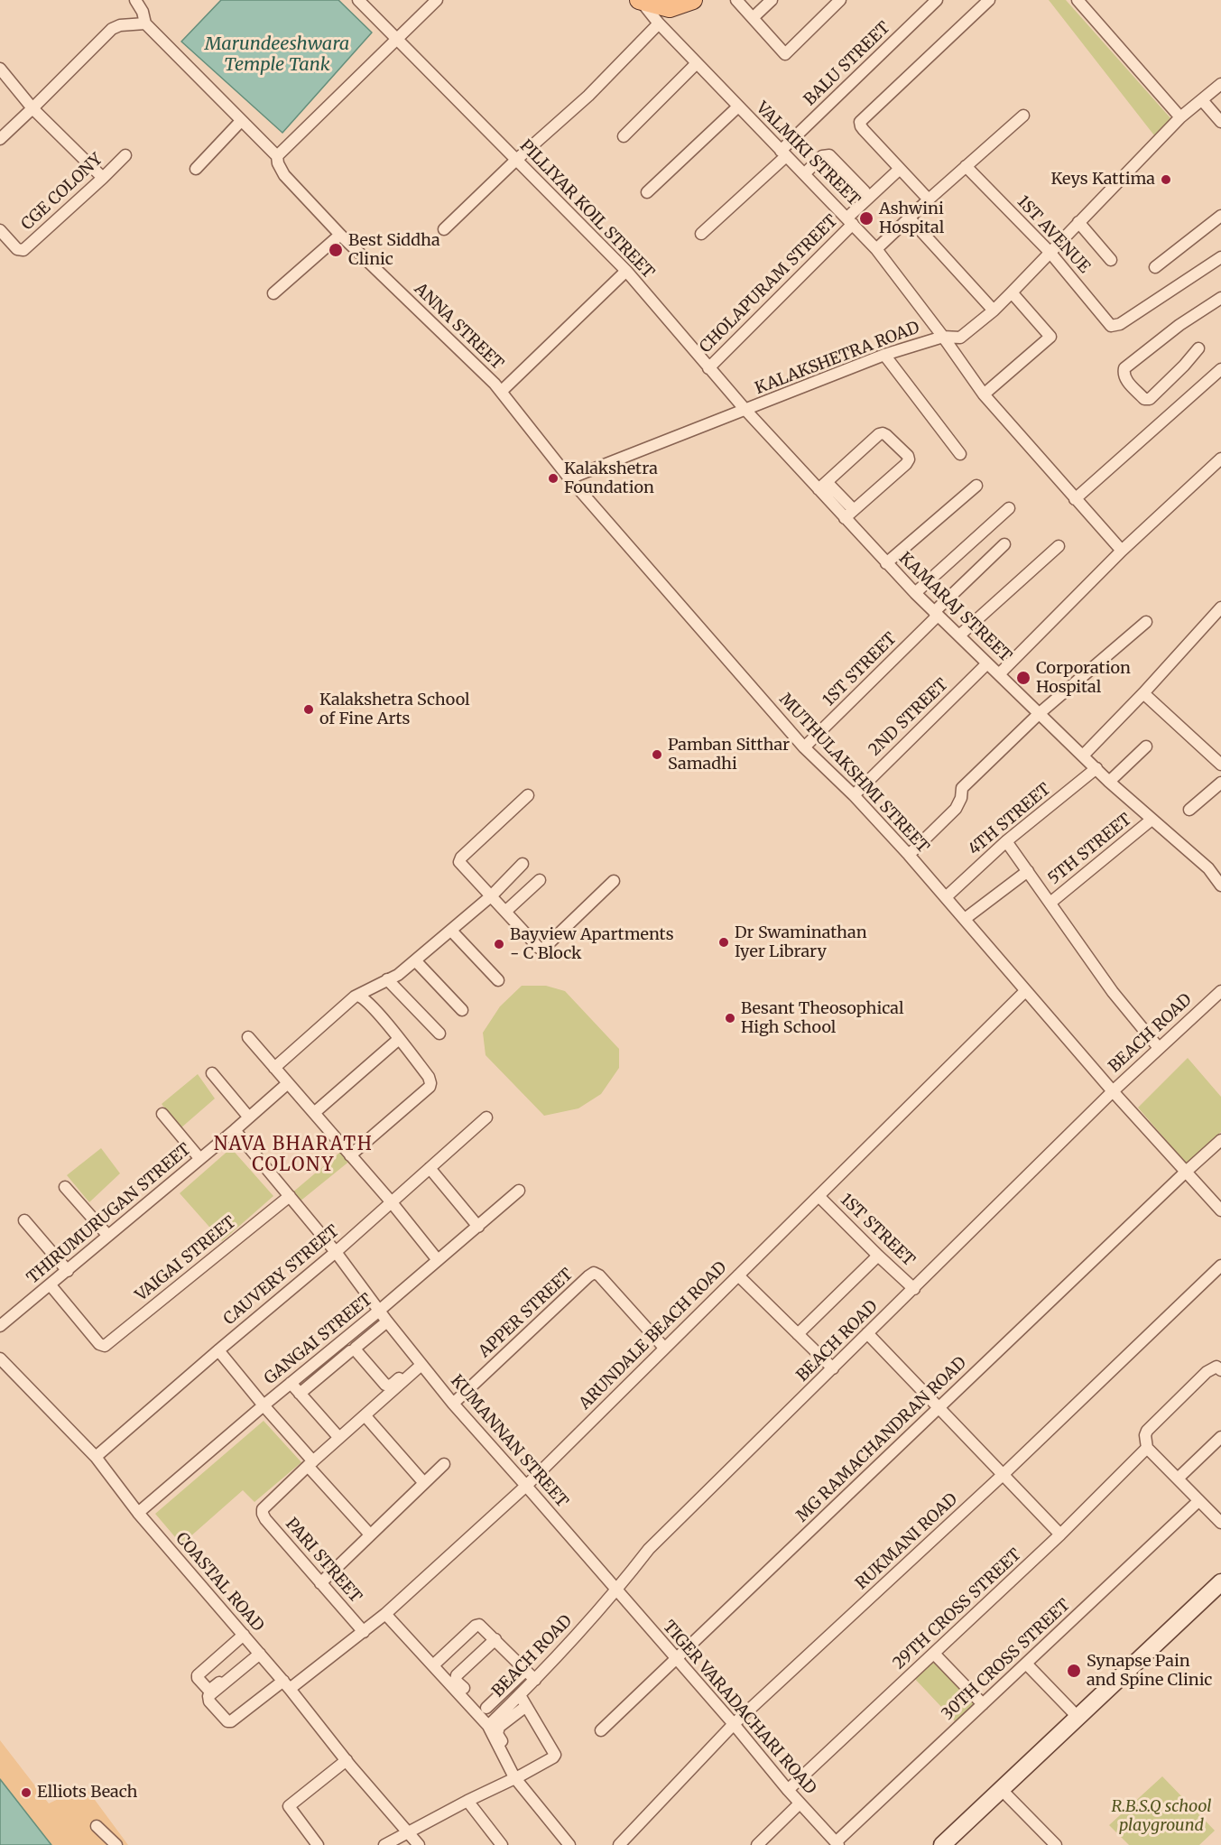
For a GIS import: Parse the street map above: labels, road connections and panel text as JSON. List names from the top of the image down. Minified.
{"streets":{"street":["BALU STREET","VALMIKI STREET","CGE COLONY","PILLIYAR KOIL STREET","1ST AVENUE","CHOLAPURAM STREET","ANNA STREET","KALAKSHETRA ROAD","KAMARAJ STREET","1ST STREET","2ND STREET","MUTHULAKSHMI STREET","4TH STREET","5TH STREET","BEACH ROAD","THIRUMURUGAN STREET","VAIGAI STREET","CAUVERY STREET","APPER STREET","ARUNDALE BEACH ROAD","GANGAI STREET","MG RAMACHANDRAN ROAD","KUMANNAN STREET","RUKMANI ROAD","PARI STREET","COASTAL ROAD","29TH CROSS STREET","30TH CROSS STREET","TIGER VARADACHARI ROAD"]},"crossings":[["BALU STREET","VALMIKI STREET"],["VALMIKI STREET","CHOLAPURAM STREET"],["VALMIKI STREET","KALAKSHETRA ROAD"],["PILLIYAR KOIL STREET","CHOLAPURAM STREET"],["PILLIYAR KOIL STREET","KALAKSHETRA ROAD"],["PILLIYAR KOIL STREET","KAMARAJ STREET"],["1ST AVENUE","KALAKSHETRA ROAD"],["ANNA STREET","KALAKSHETRA ROAD"],["ANNA STREET","MUTHULAKSHMI STREET"],["KALAKSHETRA ROAD","KAMARAJ STREET"],["KALAKSHETRA ROAD","MUTHULAKSHMI STREET"],["KAMARAJ STREET","1ST STREET"],["KAMARAJ STREET","2ND STREET"],["KAMARAJ STREET","4TH STREET"],["KAMARAJ STREET","5TH STREET"],["1ST STREET","MUTHULAKSHMI STREET"],["1ST STREET","BEACH ROAD"],["1ST STREET","ARUNDALE BEACH ROAD"],["2ND STREET","MUTHULAKSHMI STREET"],["MUTHULAKSHMI STREET","4TH STREET"],["MUTHULAKSHMI STREET","BEACH ROAD"],["MUTHULAKSHMI STREET","ARUNDALE BEACH ROAD"],["MUTHULAKSHMI STREET","MG RAMACHANDRAN ROAD"],["BEACH ROAD","KUMANNAN STREET"],["BEACH ROAD","TIGER VARADACHARI ROAD"],["THIRUMURUGAN STREET","VAIGAI STREET"],["THIRUMURUGAN STREET","KUMANNAN STREET"],["VAIGAI STREET","KUMANNAN STREET"],["CAUVERY STREET","KUMANNAN STREET"],["CAUVERY STREET","COASTAL ROAD"],["APPER STREET","ARUNDALE BEACH ROAD"],["APPER STREET","KUMANNAN STREET"],["ARUNDALE BEACH ROAD","KUMANNAN STREET"],["ARUNDALE BEACH ROAD","PARI STREET"],["ARUNDALE BEACH ROAD","COASTAL ROAD"],["GANGAI STREET","KUMANNAN STREET"],["GANGAI STREET","COASTAL ROAD"],["MG RAMACHANDRAN ROAD","TIGER VARADACHARI ROAD"],["KUMANNAN STREET","TIGER VARADACHARI ROAD"],["RUKMANI ROAD","TIGER VARADACHARI ROAD"],["29TH CROSS STREET","TIGER VARADACHARI ROAD"],["30TH CROSS STREET","TIGER VARADACHARI ROAD"]],"districts":["NAVA BHARATH COLONY"],"water":["Marundeeshwara Temple Tank"],"parks":["R.B.S.Q school playground"],"places":["Keys Kattima","Ashwini Hospital","Best Siddha Clinic","Kalakshetra Foundation","Corporation Hospital","Kalakshetra School of Fine Arts","Pamban Sitthar Samadhi","Dr Swaminathan Iyer Library","Bayview Apartments - C Block","Besant Theosophical High School","Synapse Pain and Spine Clinic","Elliots Beach"]}
